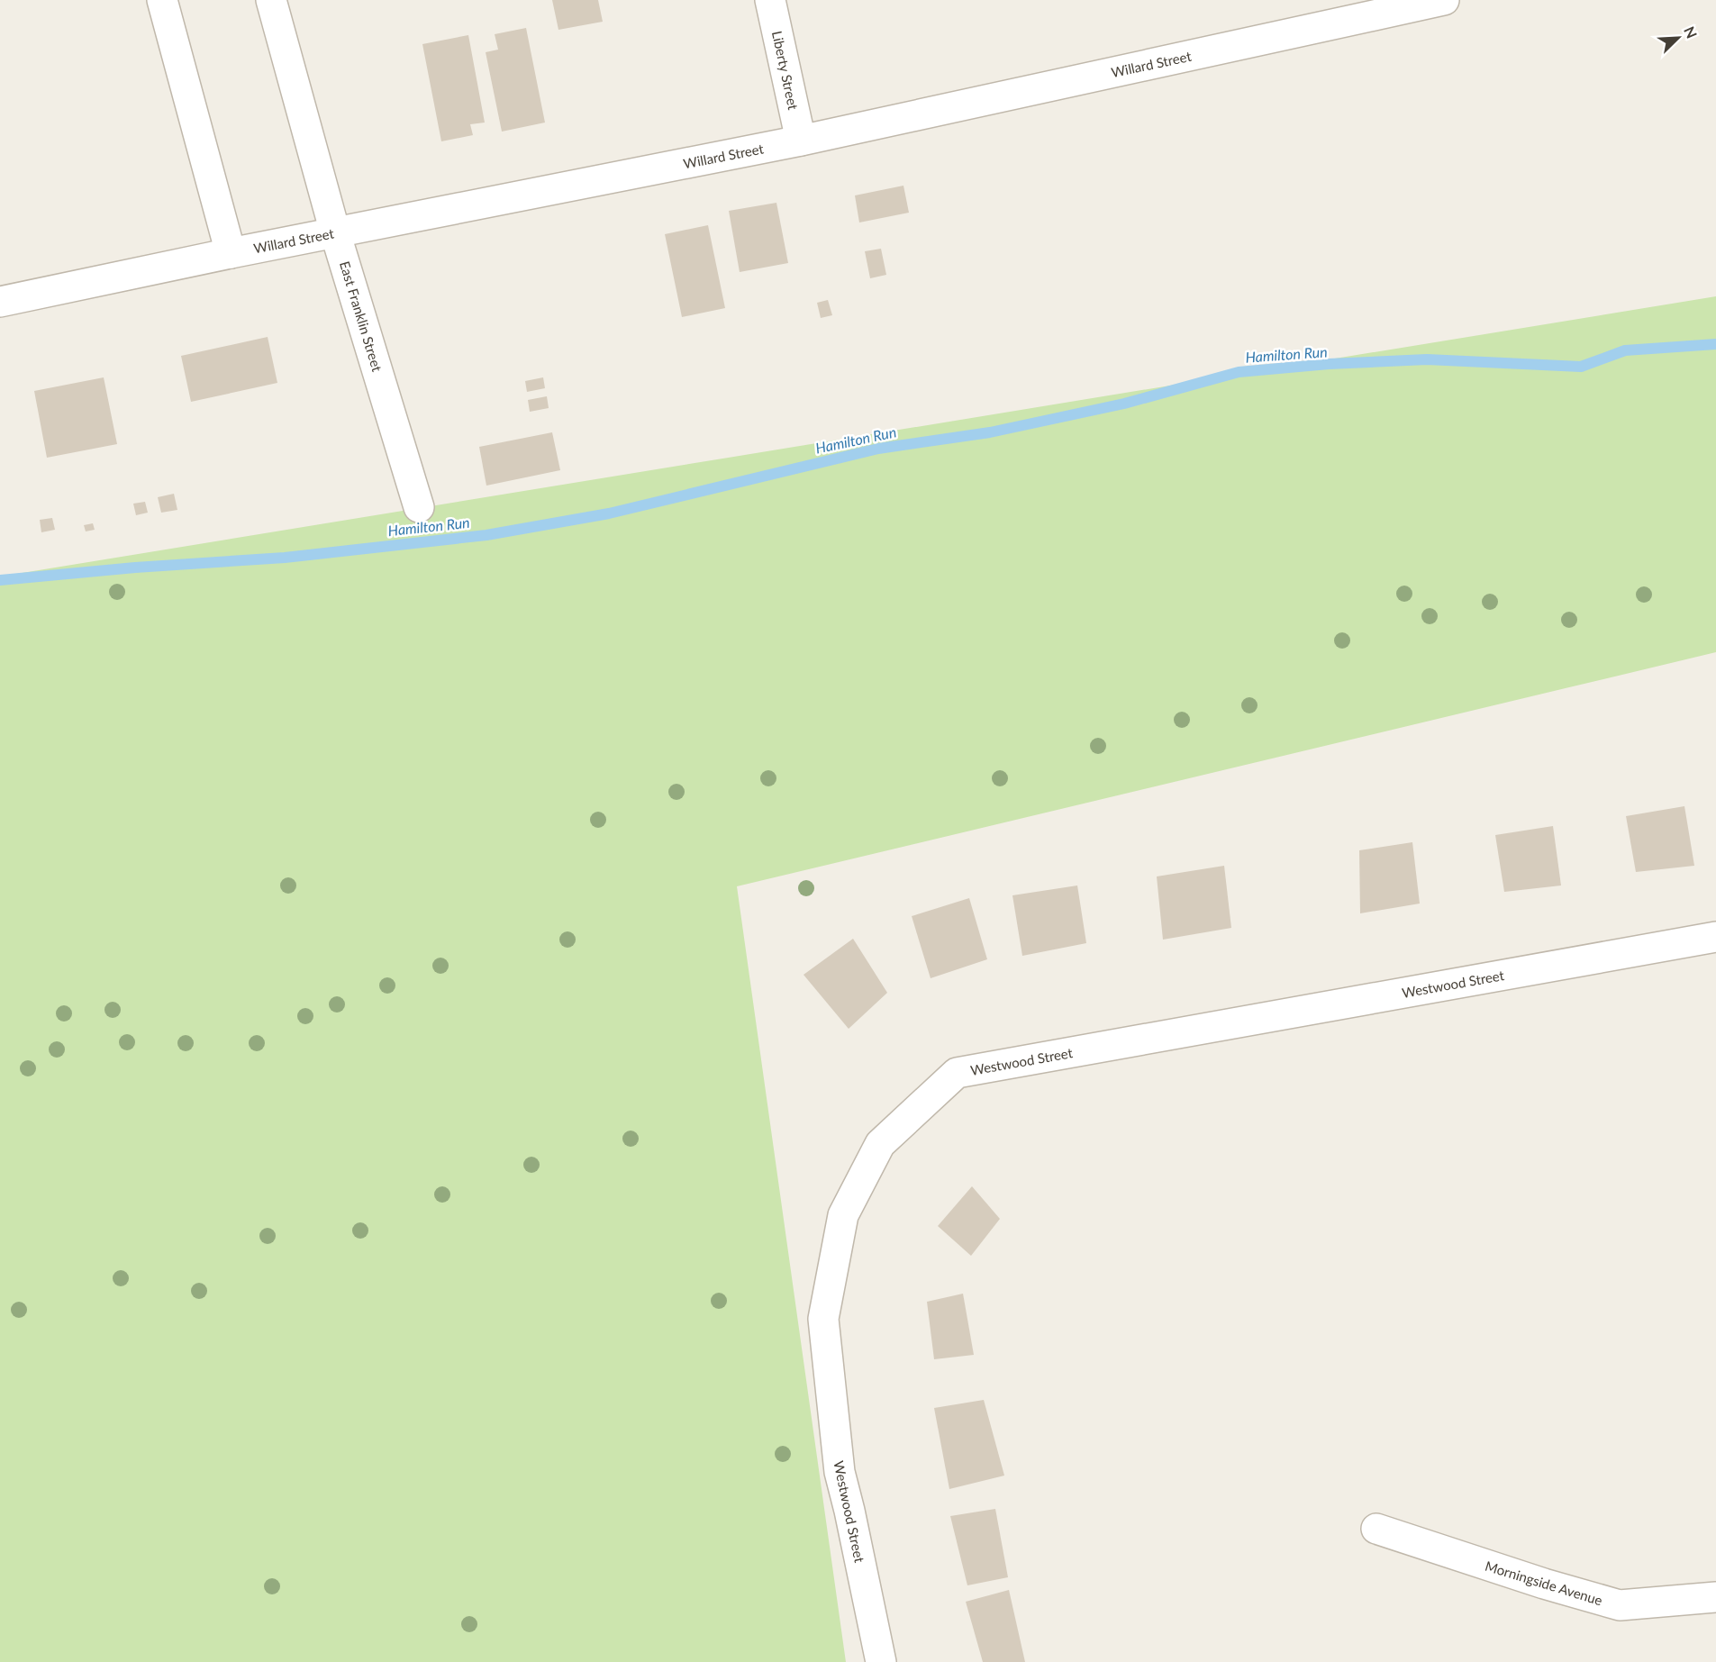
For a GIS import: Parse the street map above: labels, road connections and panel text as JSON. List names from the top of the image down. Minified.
{"streets":{"street":["Willard Street","Liberty Street","East Franklin Street","Westwood Street","Morningside Avenue"]},"crossings":[["Willard Street","Liberty Street"],["Willard Street","East Franklin Street"]],"water":["Hamilton Run"],"north":"top right"}
